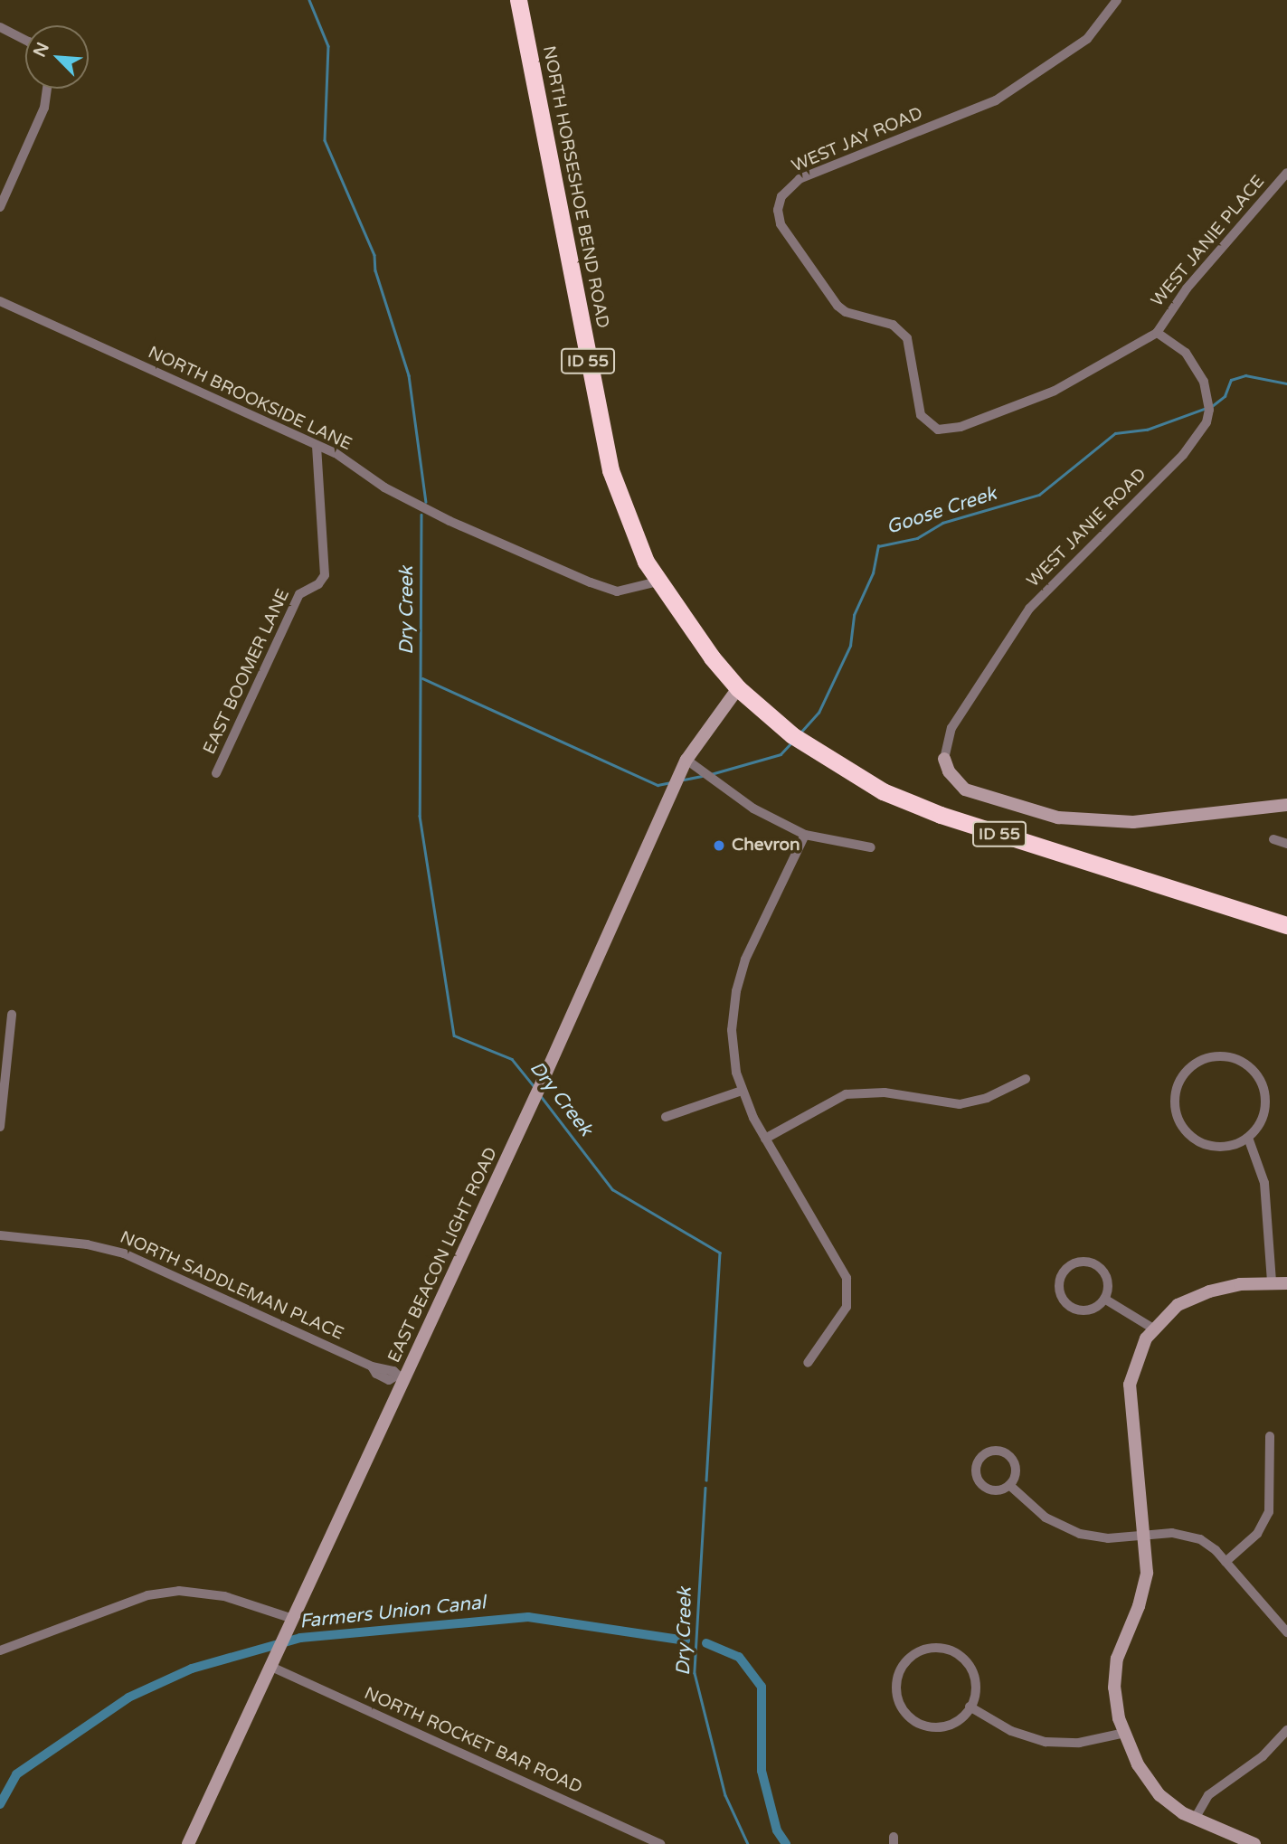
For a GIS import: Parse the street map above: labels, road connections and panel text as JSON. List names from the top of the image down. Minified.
{"streets":{"highway":["NORTH HORSESHOE BEND ROAD","ID 55"],"main road":["EAST BEACON LIGHT ROAD"],"street":["WEST JAY ROAD","WEST JANIE PLACE","NORTH BROOKSIDE LANE","WEST JANIE ROAD","EAST BOOMER LANE","NORTH SADDLEMAN PLACE","NORTH ROCKET BAR ROAD"]},"crossings":[["WEST JAY ROAD","WEST JANIE PLACE"],["WEST JAY ROAD","WEST JANIE ROAD"],["NORTH HORSESHOE BEND ROAD","NORTH BROOKSIDE LANE"],["NORTH HORSESHOE BEND ROAD","EAST BEACON LIGHT ROAD"],["WEST JANIE PLACE","WEST JANIE ROAD"],["NORTH BROOKSIDE LANE","EAST BOOMER LANE"],["EAST BEACON LIGHT ROAD","NORTH SADDLEMAN PLACE"],["EAST BEACON LIGHT ROAD","NORTH ROCKET BAR ROAD"]],"water":["Goose Creek","Dry Creek","Farmers Union Canal"],"places":["Chevron"],"north":"top left"}
